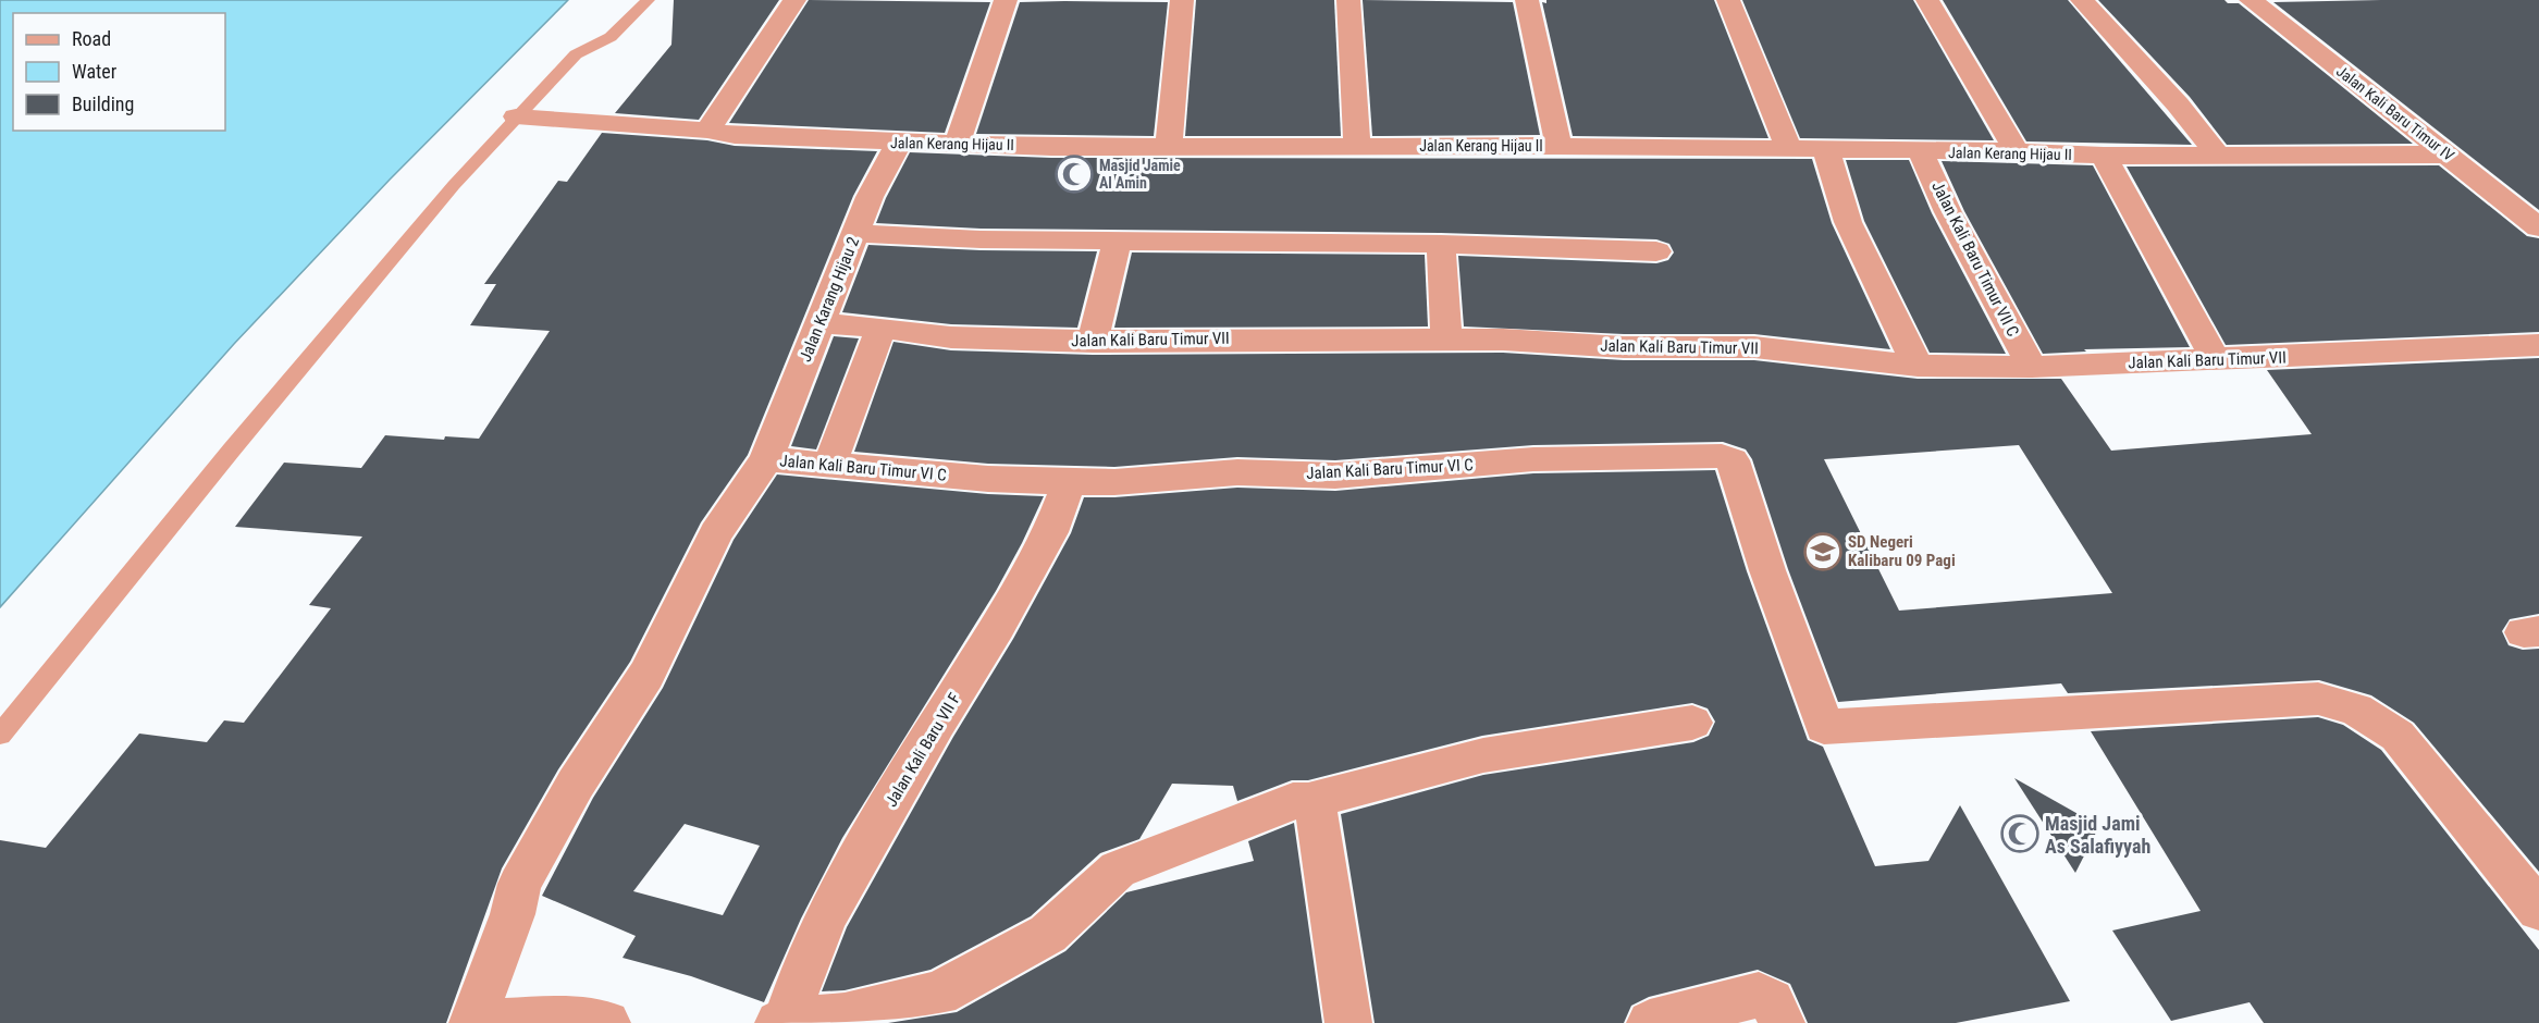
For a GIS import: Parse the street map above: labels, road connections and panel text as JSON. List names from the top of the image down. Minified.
{"streets":{"street":["Jalan Kali Baru Timur IV","Jalan Kerang Hijau II","Jalan Kali Baru Timur VII C","Jalan Karang Hijau 2","Jalan Kali Baru Timur VII","Jalan Kali Baru Timur VI C","Jalan Kali Baru VII F"]},"crossings":[["Jalan Kali Baru Timur IV","Jalan Kerang Hijau II"],["Jalan Kerang Hijau II","Jalan Kali Baru Timur VII C"],["Jalan Kerang Hijau II","Jalan Karang Hijau 2"],["Jalan Kali Baru Timur VII C","Jalan Kali Baru Timur VII"],["Jalan Karang Hijau 2","Jalan Kali Baru Timur VII"],["Jalan Karang Hijau 2","Jalan Kali Baru Timur VI C"],["Jalan Kali Baru Timur VI C","Jalan Kali Baru VII F"]],"places":{"mosque":["Masjid Jamie Al Amin","Masjid Jami As Salafiyyah"],"school or university":["SD Negeri Kalibaru 09 Pagi"]},"legend":["Road","Water","Building"]}
